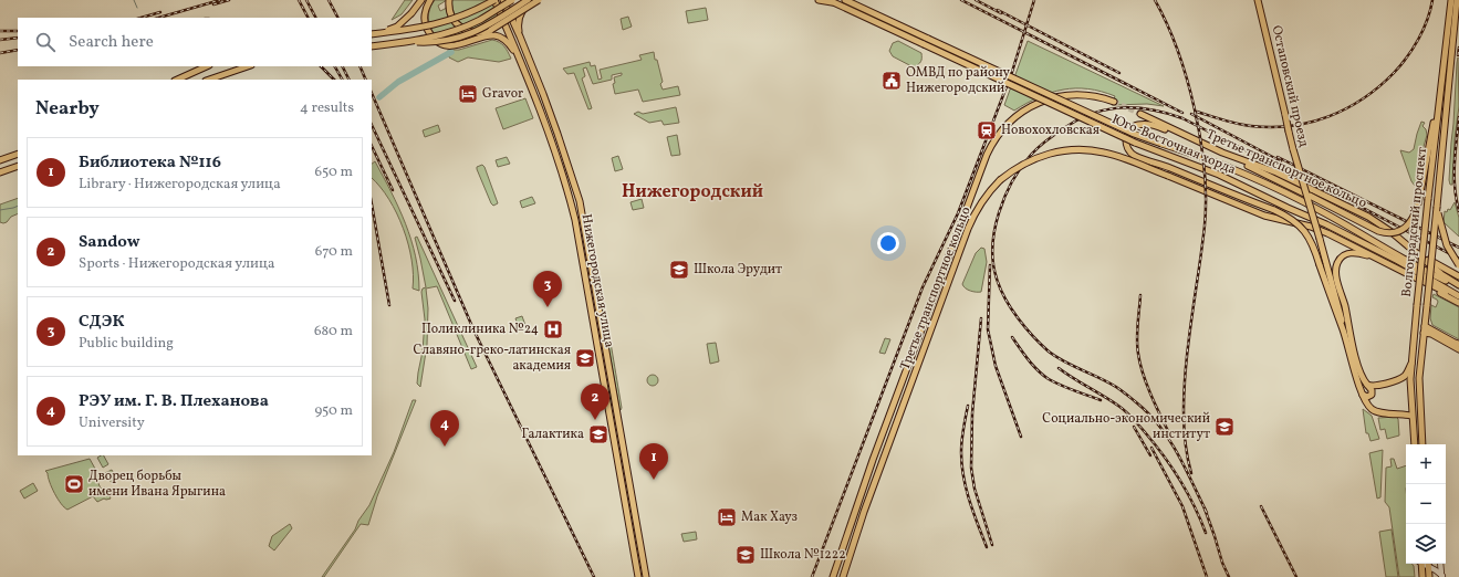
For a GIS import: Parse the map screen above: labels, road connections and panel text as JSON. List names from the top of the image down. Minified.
{"streets":{"main road":["Остаповский проезд","Юго-Восточная хорда","Третье транспортное кольцо","Волгоградский проспект","Нижегородская улица"]},"crossings":[["Юго-Восточная хорда","Третье транспортное кольцо"]],"districts":["Нижегородский"],"places":{"public building":["ОМВД по району Нижегородский"],"hotel":["Gravor","Мак Хауз"],"station":["Новохохловская"],"school or university":["Школа Эрудит","Славяно-греко-латинская академия","Социально-экономический институт","Галактика","Школа №1222"],"hospital":["Поликлиника №24"],"sports":["Дворец борьбы имени Ивана Ярыгина"]},"page":{"search":"Search here","heading":["Nearby","4 results"],"list":[{"mark":"1","name":"Библиотека №116","note":"Library · Нижегородская улица","value":"650 m"},{"mark":"2","name":"Sandow","note":"Sports · Нижегородская улица","value":"670 m"},{"mark":"3","name":"СДЭК","note":"Public building","value":"680 m"},{"mark":"4","name":"РЭУ им. Г. В. Плеханова","note":"University","value":"950 m"}],"pins":["3","2","4","1"],"map_buttons":["+","−"]}}
